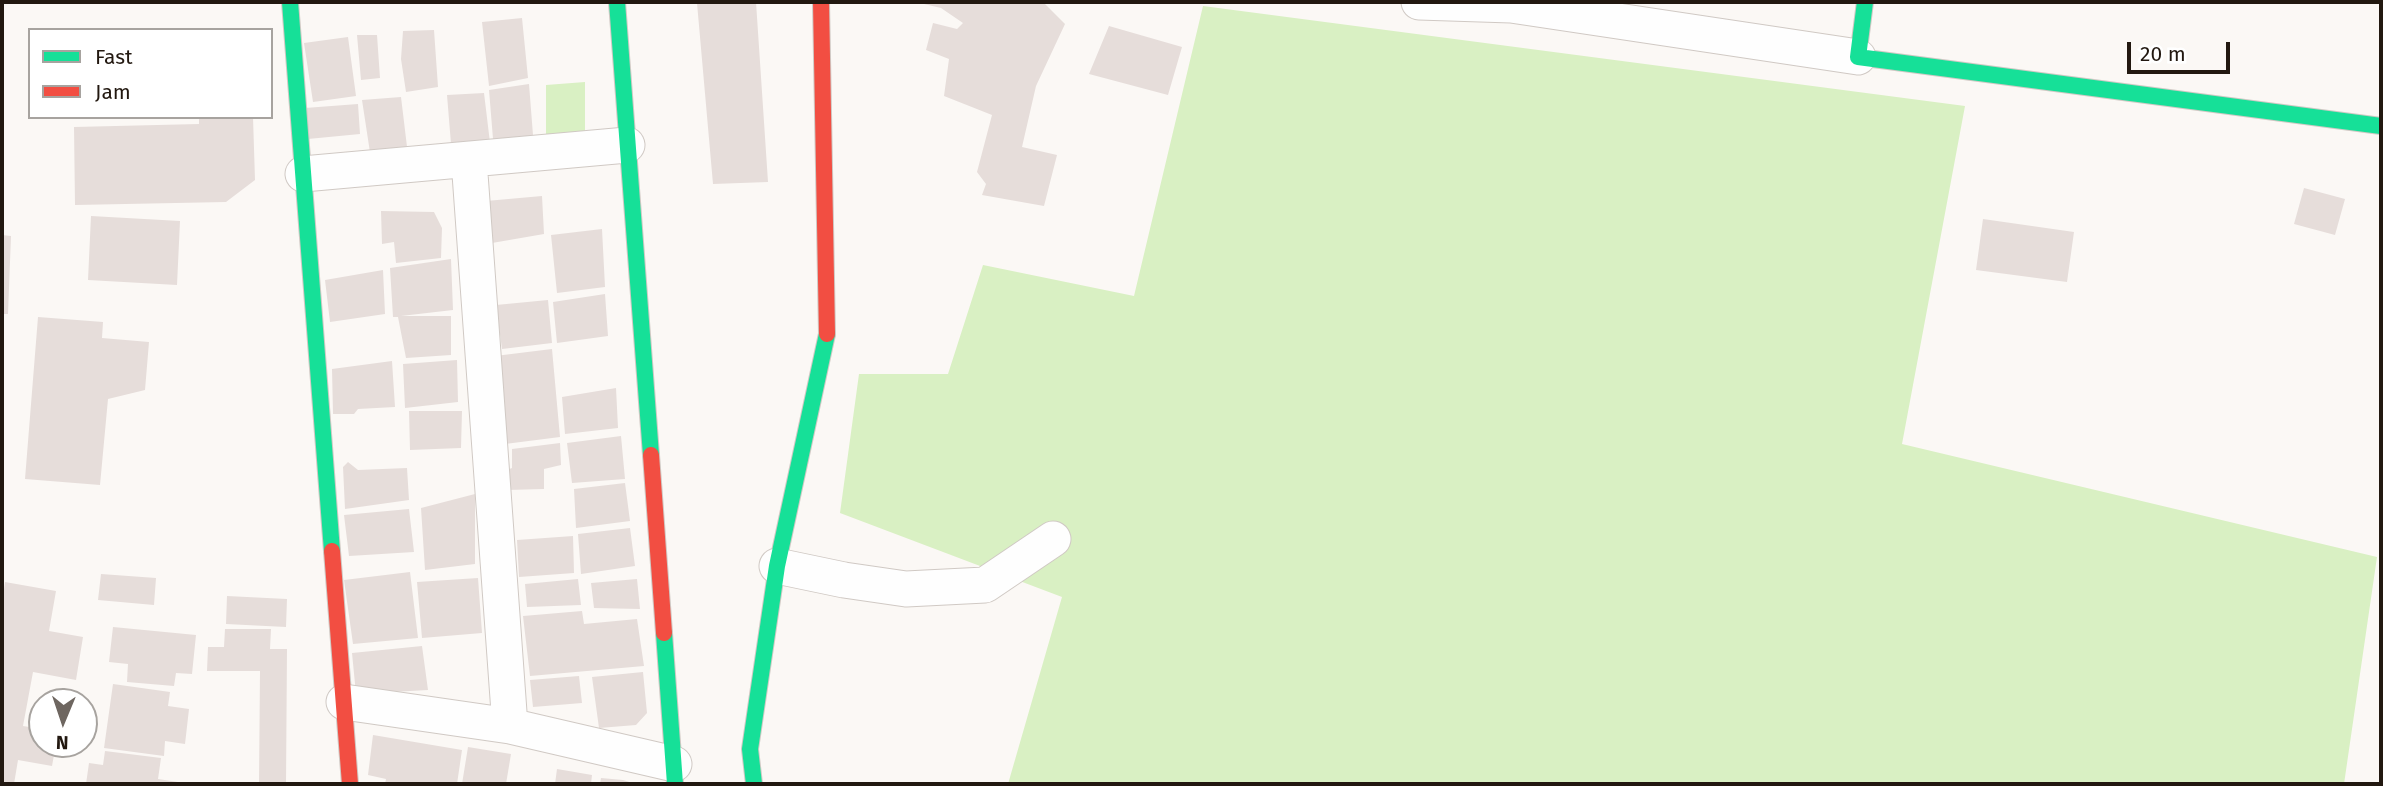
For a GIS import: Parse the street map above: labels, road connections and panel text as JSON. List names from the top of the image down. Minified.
{"legend":["Fast","Jam"],"scale_bar":"20 m","north":"bottom"}
